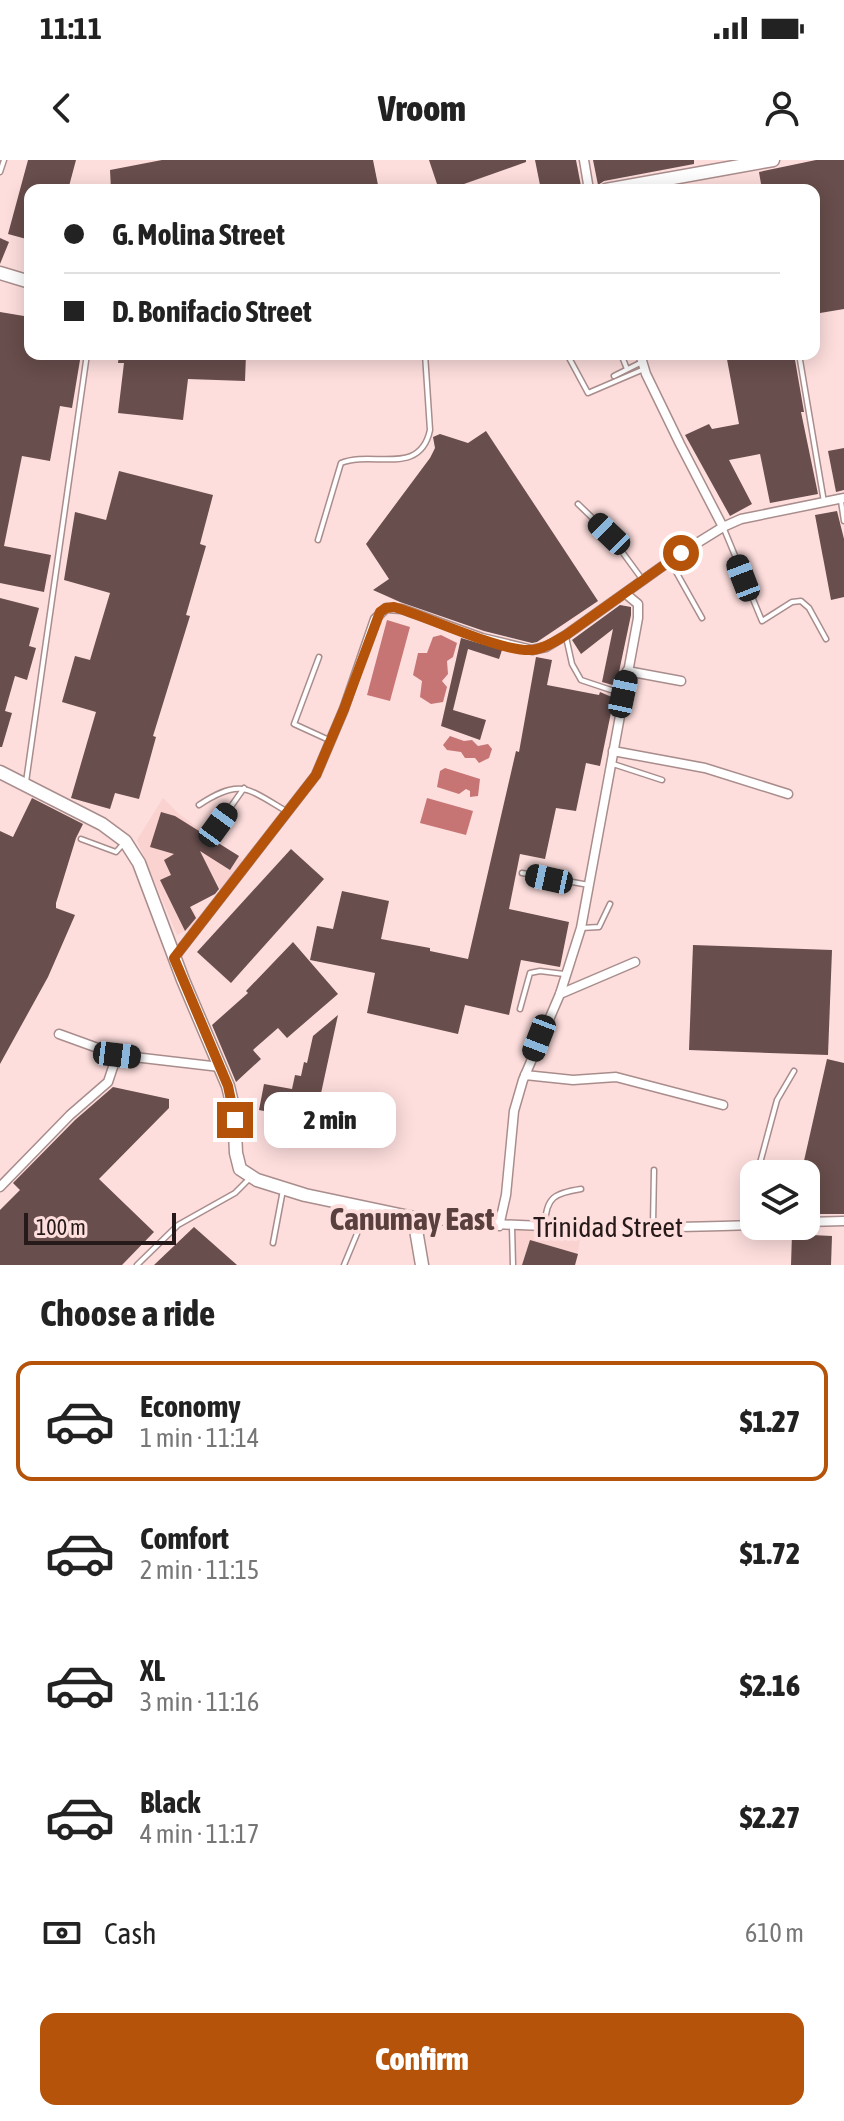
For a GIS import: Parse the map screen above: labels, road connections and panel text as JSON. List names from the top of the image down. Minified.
{"streets":{"street":["Trinidad Street"]},"districts":["Canumay East"],"scale_bar":"100 m","page":{"status":"11:11","header":"Vroom","banner":["G. Molina Street","D. Bonifacio Street"],"bubble":"2 min","scale":"100 m","heading":"Choose a ride","list":[{"name":"Economy","note":"1 min · 11:14","value":"$1.27"},{"name":"Comfort","note":"2 min · 11:15","value":"$1.72"},{"name":"XL","note":"3 min · 11:16","value":"$2.16"},{"name":"Black","note":"4 min · 11:17","value":"$2.27"}],"pay":["Cash","610 m"],"buttons":"Confirm"}}
